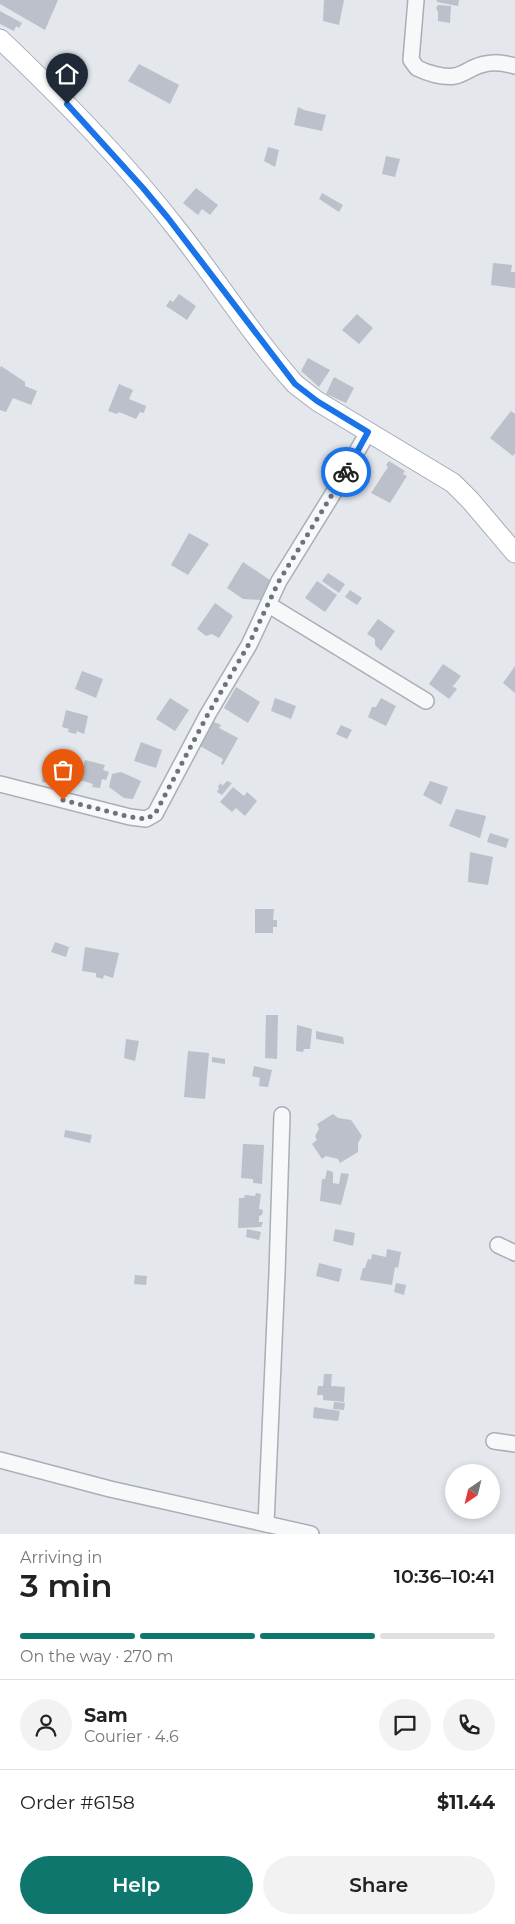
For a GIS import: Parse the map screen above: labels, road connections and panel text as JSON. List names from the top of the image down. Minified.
{"north":"bottom left","page":{"heading":["3 min","Arriving in","10:36–10:41"],"panel":["Sam","Courier · 4.6","Order #6158","$11.44"],"bar":"On the way · 270 m","buttons":["Help","Share"]}}
